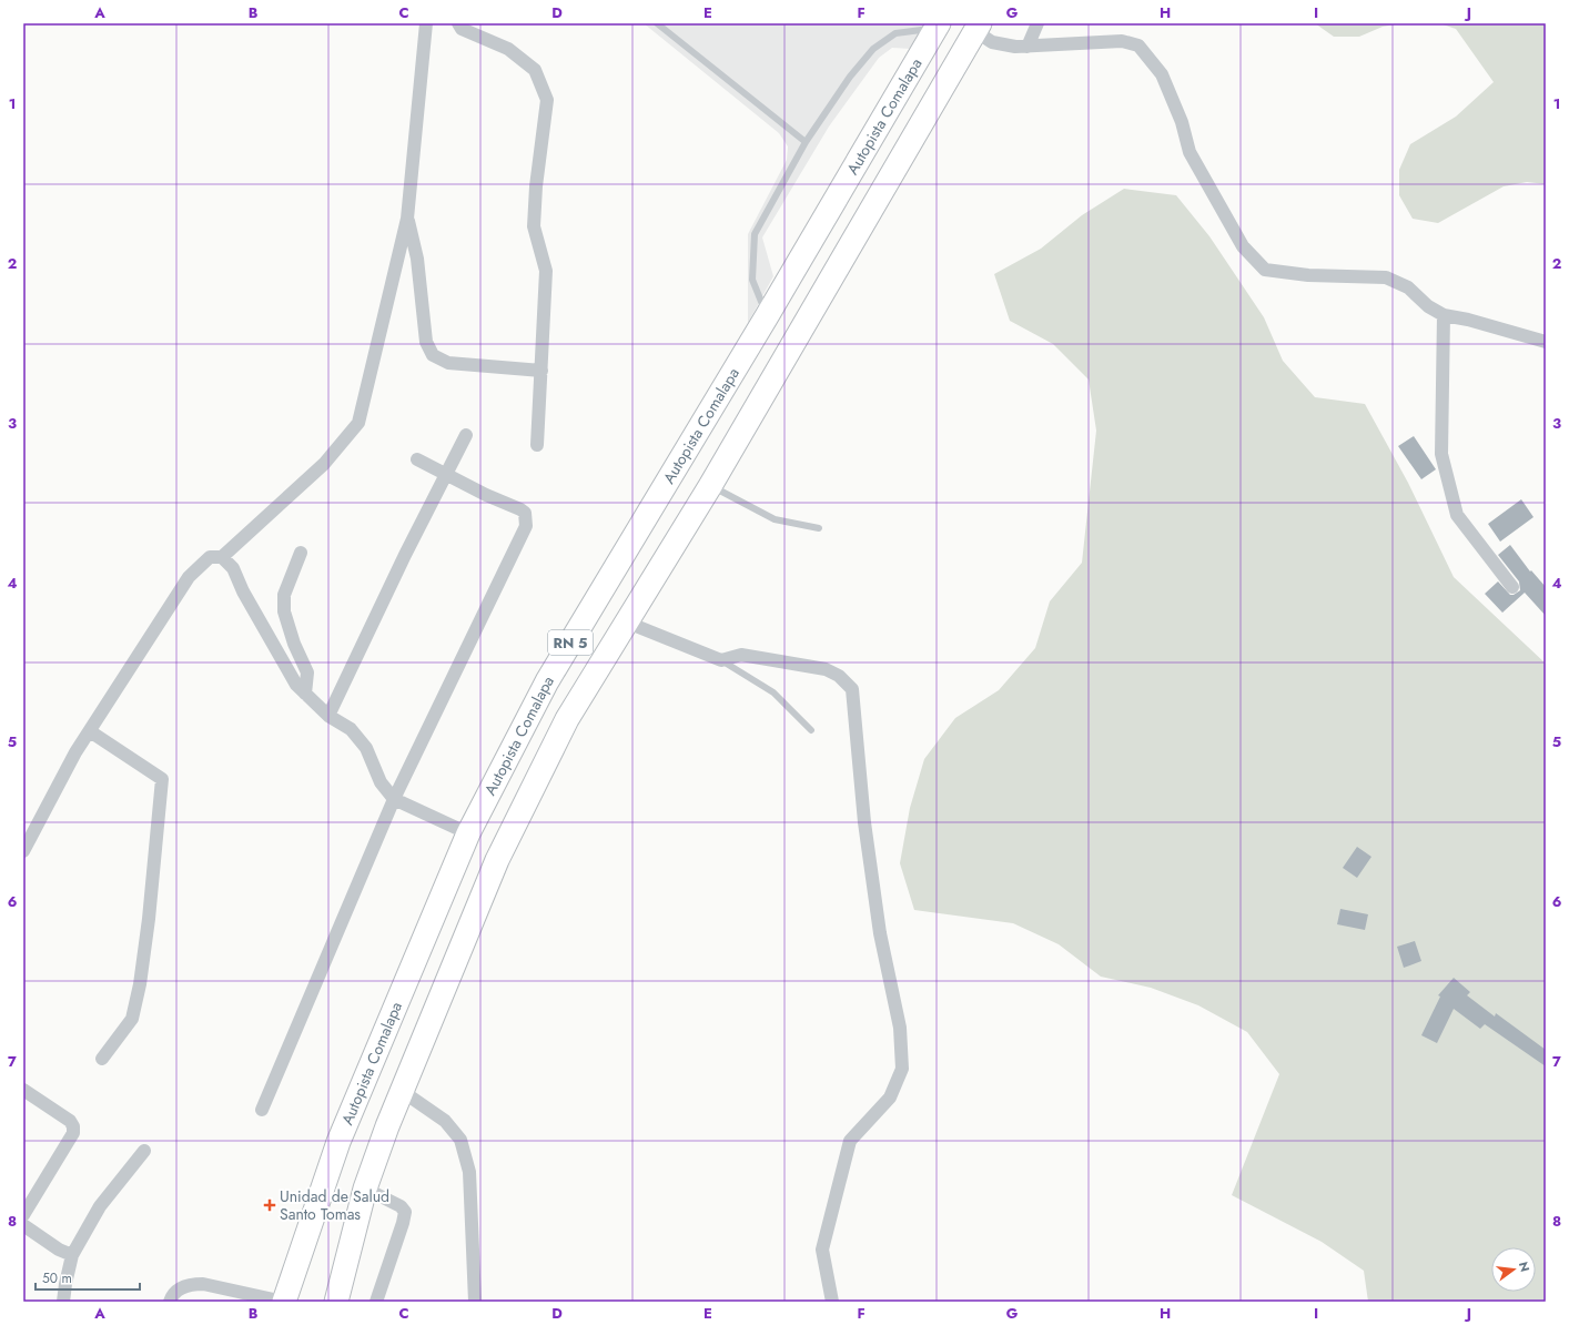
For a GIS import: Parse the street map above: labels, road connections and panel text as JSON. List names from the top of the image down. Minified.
{"streets":{"highway":["Autopista Comalapa","RN 5"]},"places":{"health":["Unidad de Salud Santo Tomas"]},"scale_bar":"50 m","north":"right","grid":{"columns":["A","B","C","D","E","F","G","H","I","J"],"rows":["1","2","3","4","5","6","7","8"]}}
